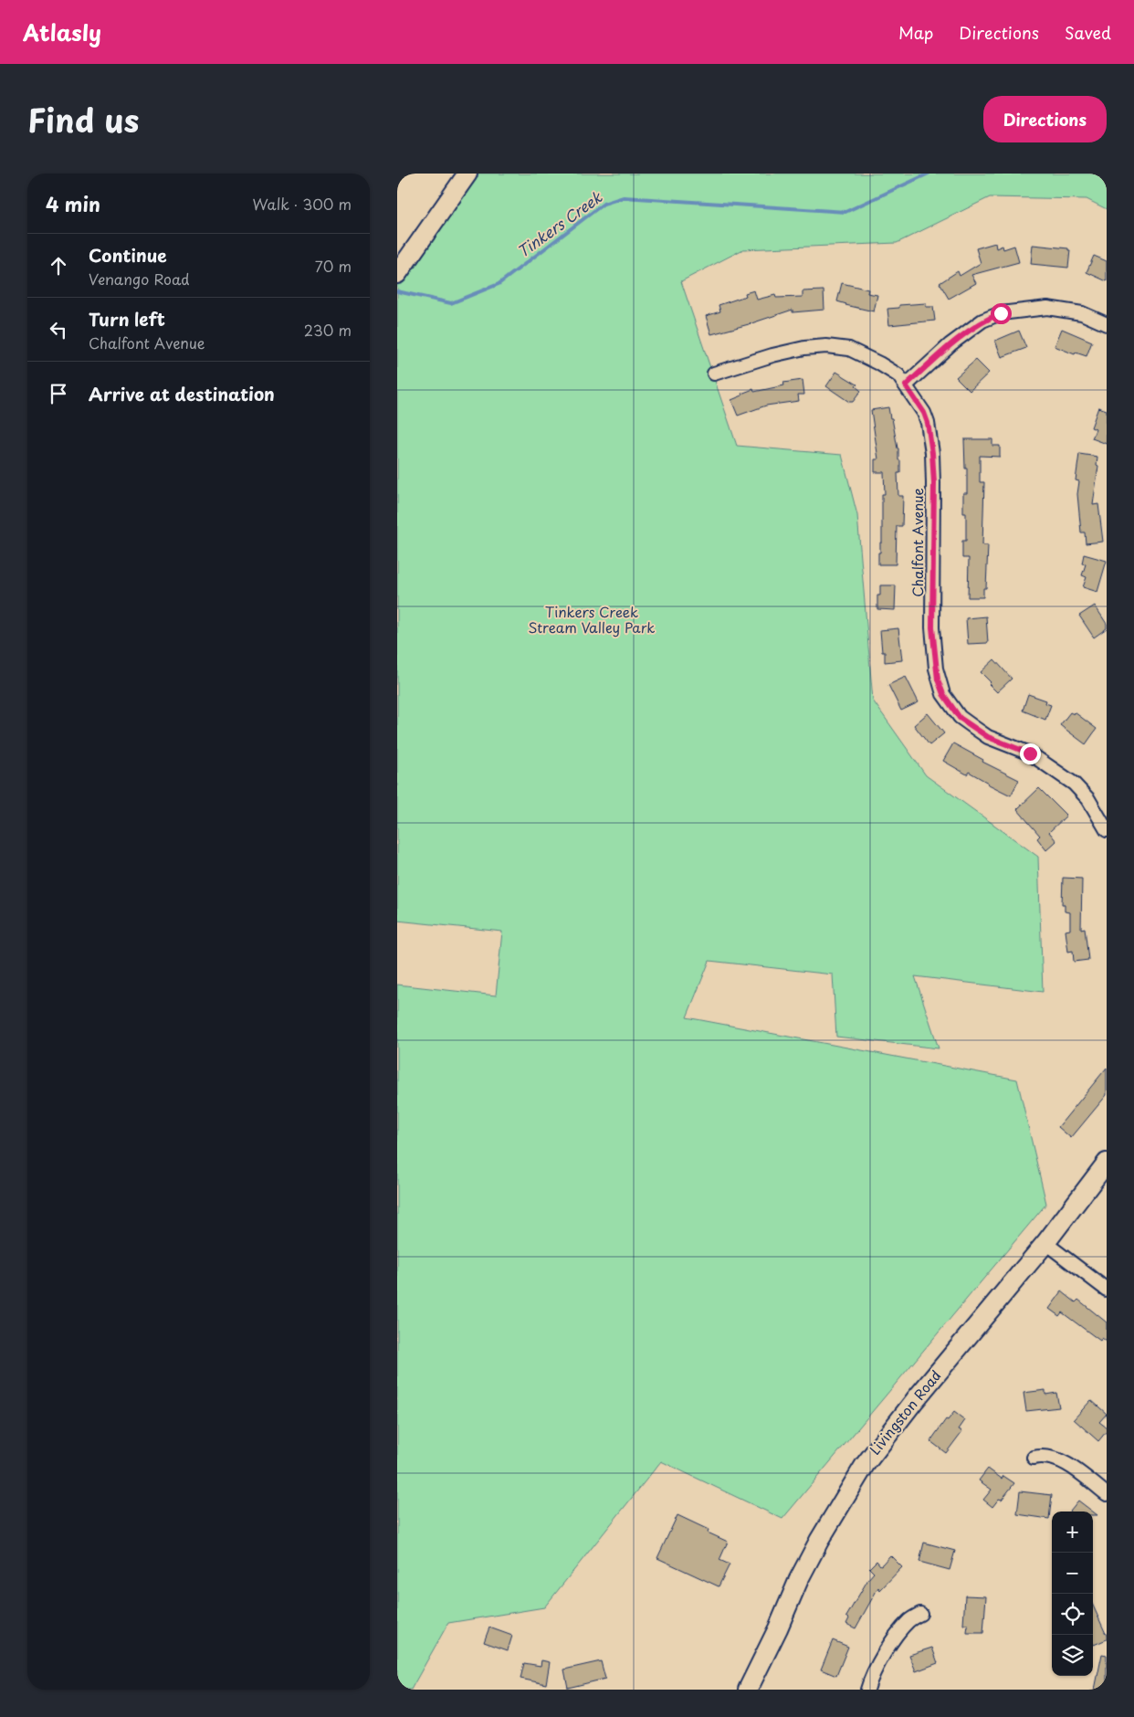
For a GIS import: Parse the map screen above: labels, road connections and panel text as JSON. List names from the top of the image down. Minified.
{"streets":{"main road":["Livingston Road"],"street":["Chalfont Avenue"]},"water":["Tinkers Creek"],"parks":["Tinkers Creek Stream Valley Park"],"page":{"header":"Atlasly","nav":["Map","Directions","Saved"],"title":"Find us","buttons":"Directions","heading":["4 min","Walk · 300 m"],"list":[["Continue","Venango Road","70 m"],["Turn left","Chalfont Avenue","230 m"],"Arrive at destination"],"map_buttons":["+","−"]}}
